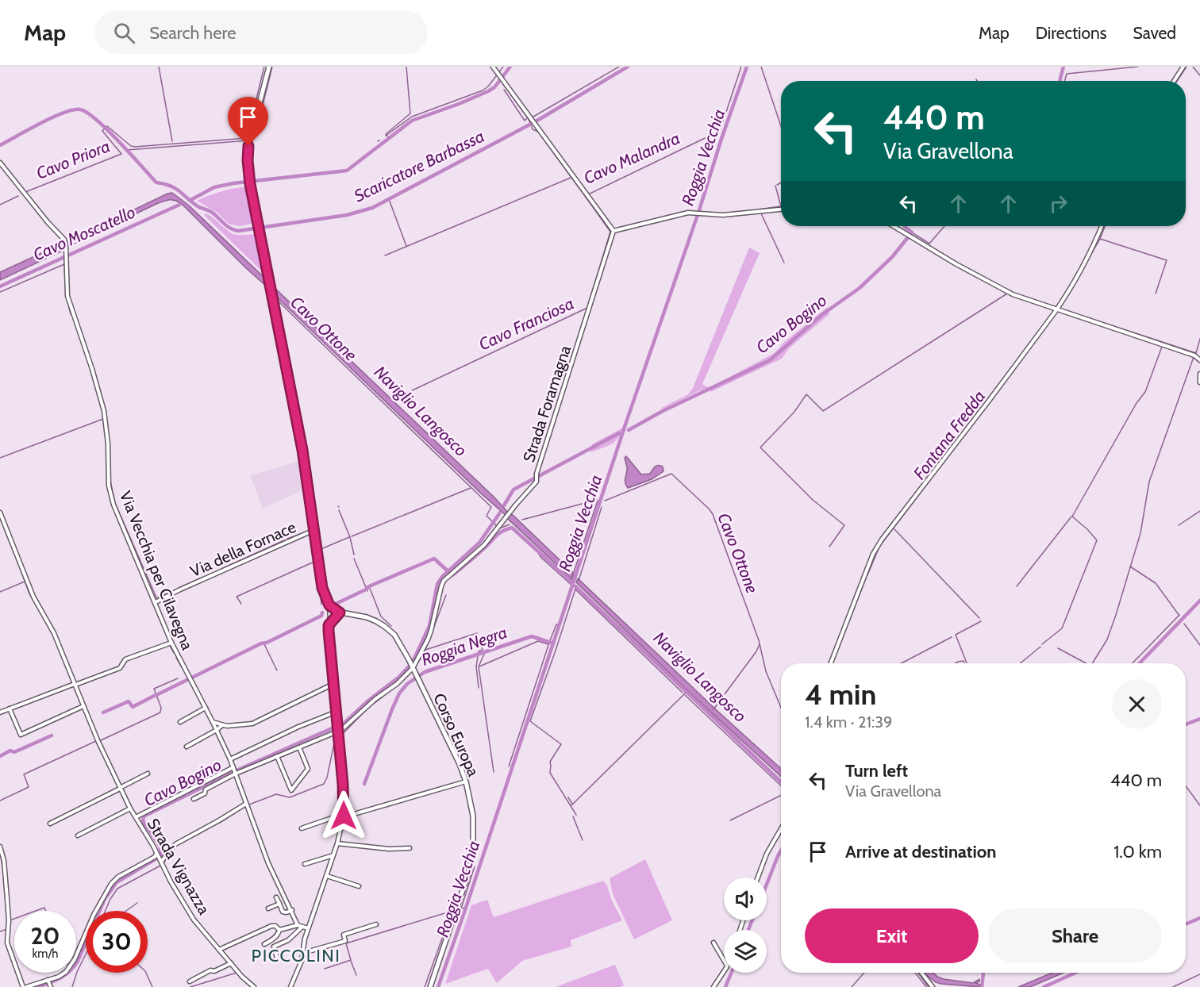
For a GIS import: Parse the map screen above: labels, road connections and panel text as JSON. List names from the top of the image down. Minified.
{"streets":{"main road":["Corso Europa"],"street":["Strada Foramagna","Via della Fornace","Via Vecchia per Cilavegna","Strada Vignazza"]},"crossings":[["Strada Foramagna","Corso Europa"],["Via della Fornace","Via Vecchia per Cilavegna"]],"districts":["PICCOLINI"],"water":["Roggia Vecchia","Cavo Malandra","Cavo Priora","Scaricatore Barbassa","Cavo Moscatello","Cavo Franciosa","Cavo Bogino","Cavo Ottone","Naviglio Langosco","Fontana Fredda","Roggia Negra"],"page":{"header":"Map","search":"Search here","nav":["Map","Directions","Saved"],"turn":["440 m","Via Gravellona"],"heading":["4 min","1.4 km · 21:39"],"list":[{"name":"Turn left","note":"Via Gravellona","value":"440 m"},{"name":"Arrive at destination","value":"1.0 km"}],"buttons":["Exit","Share"],"speed":"20 km/h","limit":"30"}}
